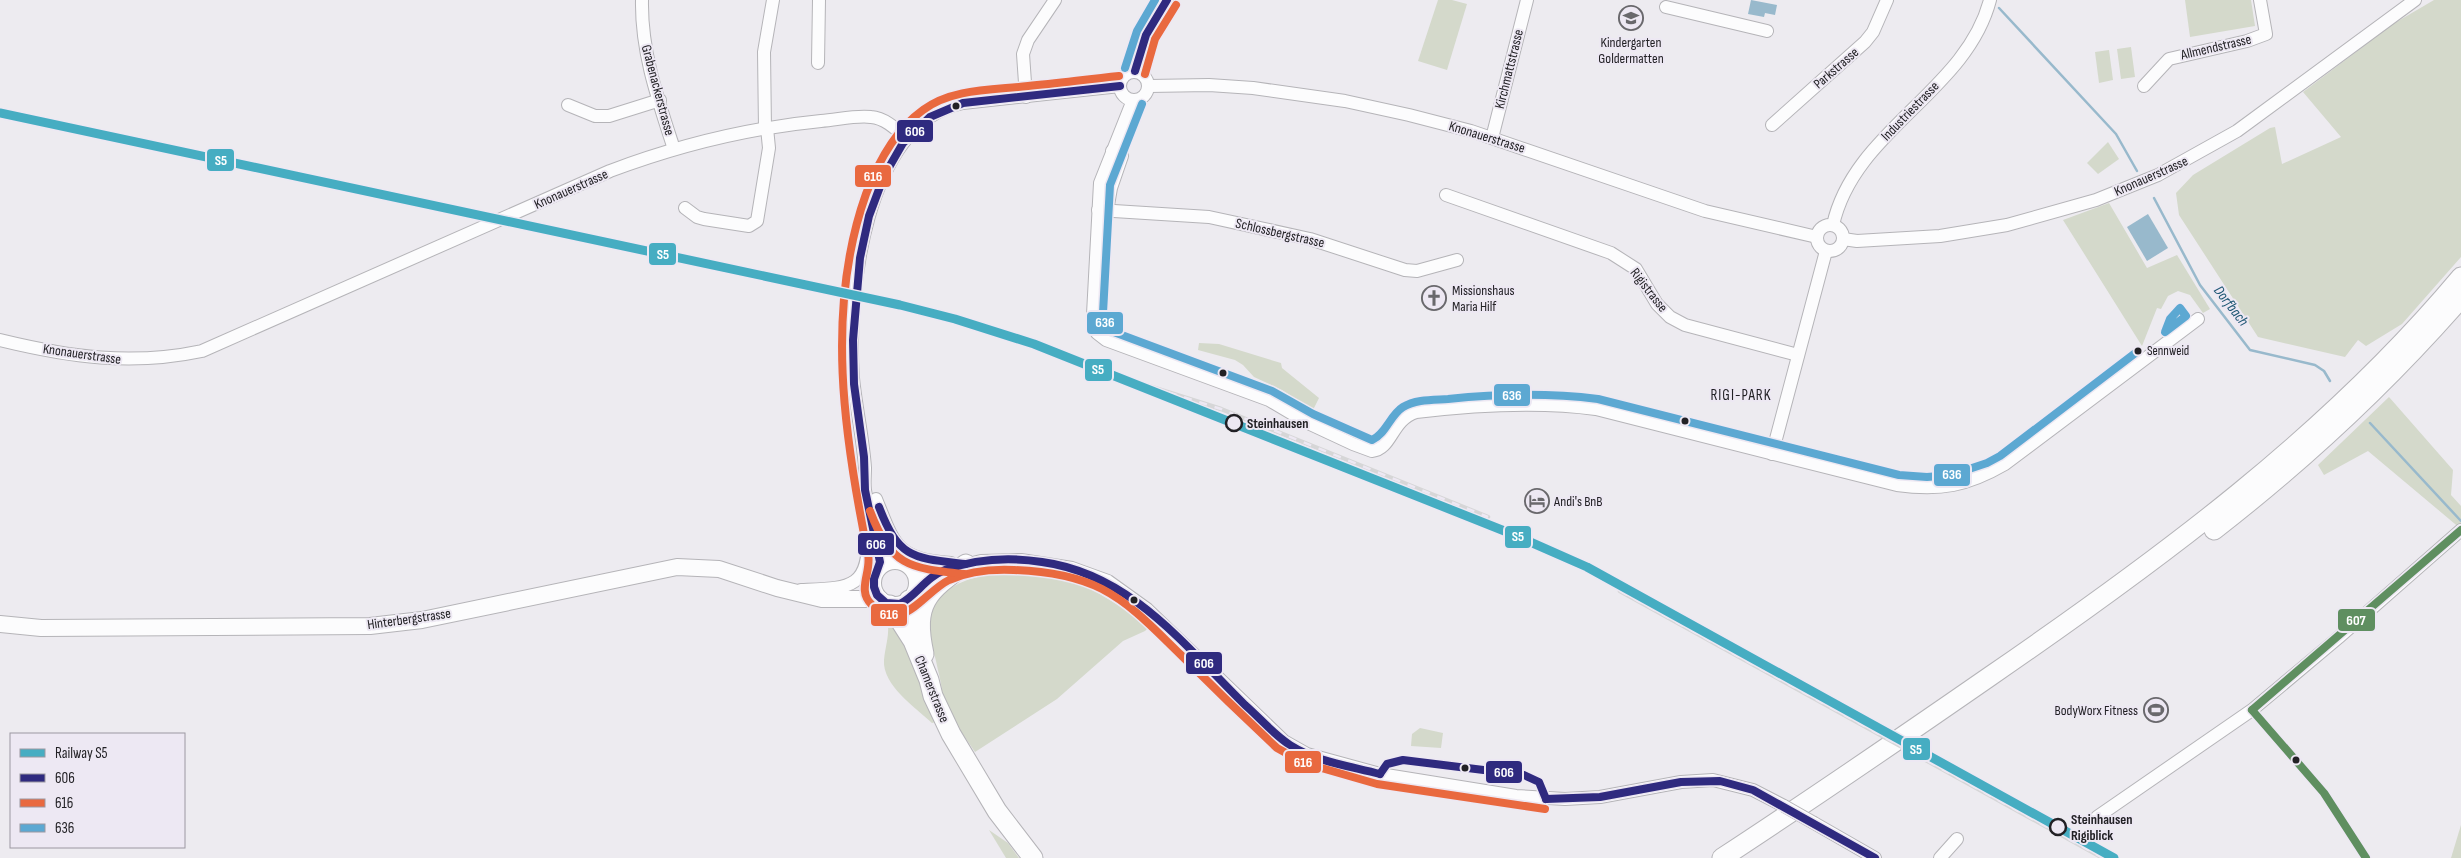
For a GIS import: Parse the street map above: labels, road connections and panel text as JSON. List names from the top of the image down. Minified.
{"streets":{"highway":["Chamerstrasse"],"main road":["Hinterbergstrasse"],"street":["Allmendstrasse","Parkstrasse","Kirchmattstrasse","Grabenackerstrasse","Industriestrasse","Knonauerstrasse","Schlossbergstrasse","Rigistrasse"]},"crossings":[["Kirchmattstrasse","Knonauerstrasse"],["Grabenackerstrasse","Knonauerstrasse"],["Industriestrasse","Knonauerstrasse"],["Hinterbergstrasse","Chamerstrasse"]],"districts":["RIGI-PARK"],"water":["Dorfbach"],"places":{"school or university":["Kindergarten Goldermatten"],"church":["Missionshaus Maria Hilf"],"other":["Sennweid","Steinhausen","Steinhausen Rigiblick"],"hotel":["Andi's BnB"],"sports":["BodyWorx Fitness"]},"lines":["transit line 606","transit line 636","transit line 616","rail line S5","transit line 607"],"legend":["Railway S5","606","616","636"]}
